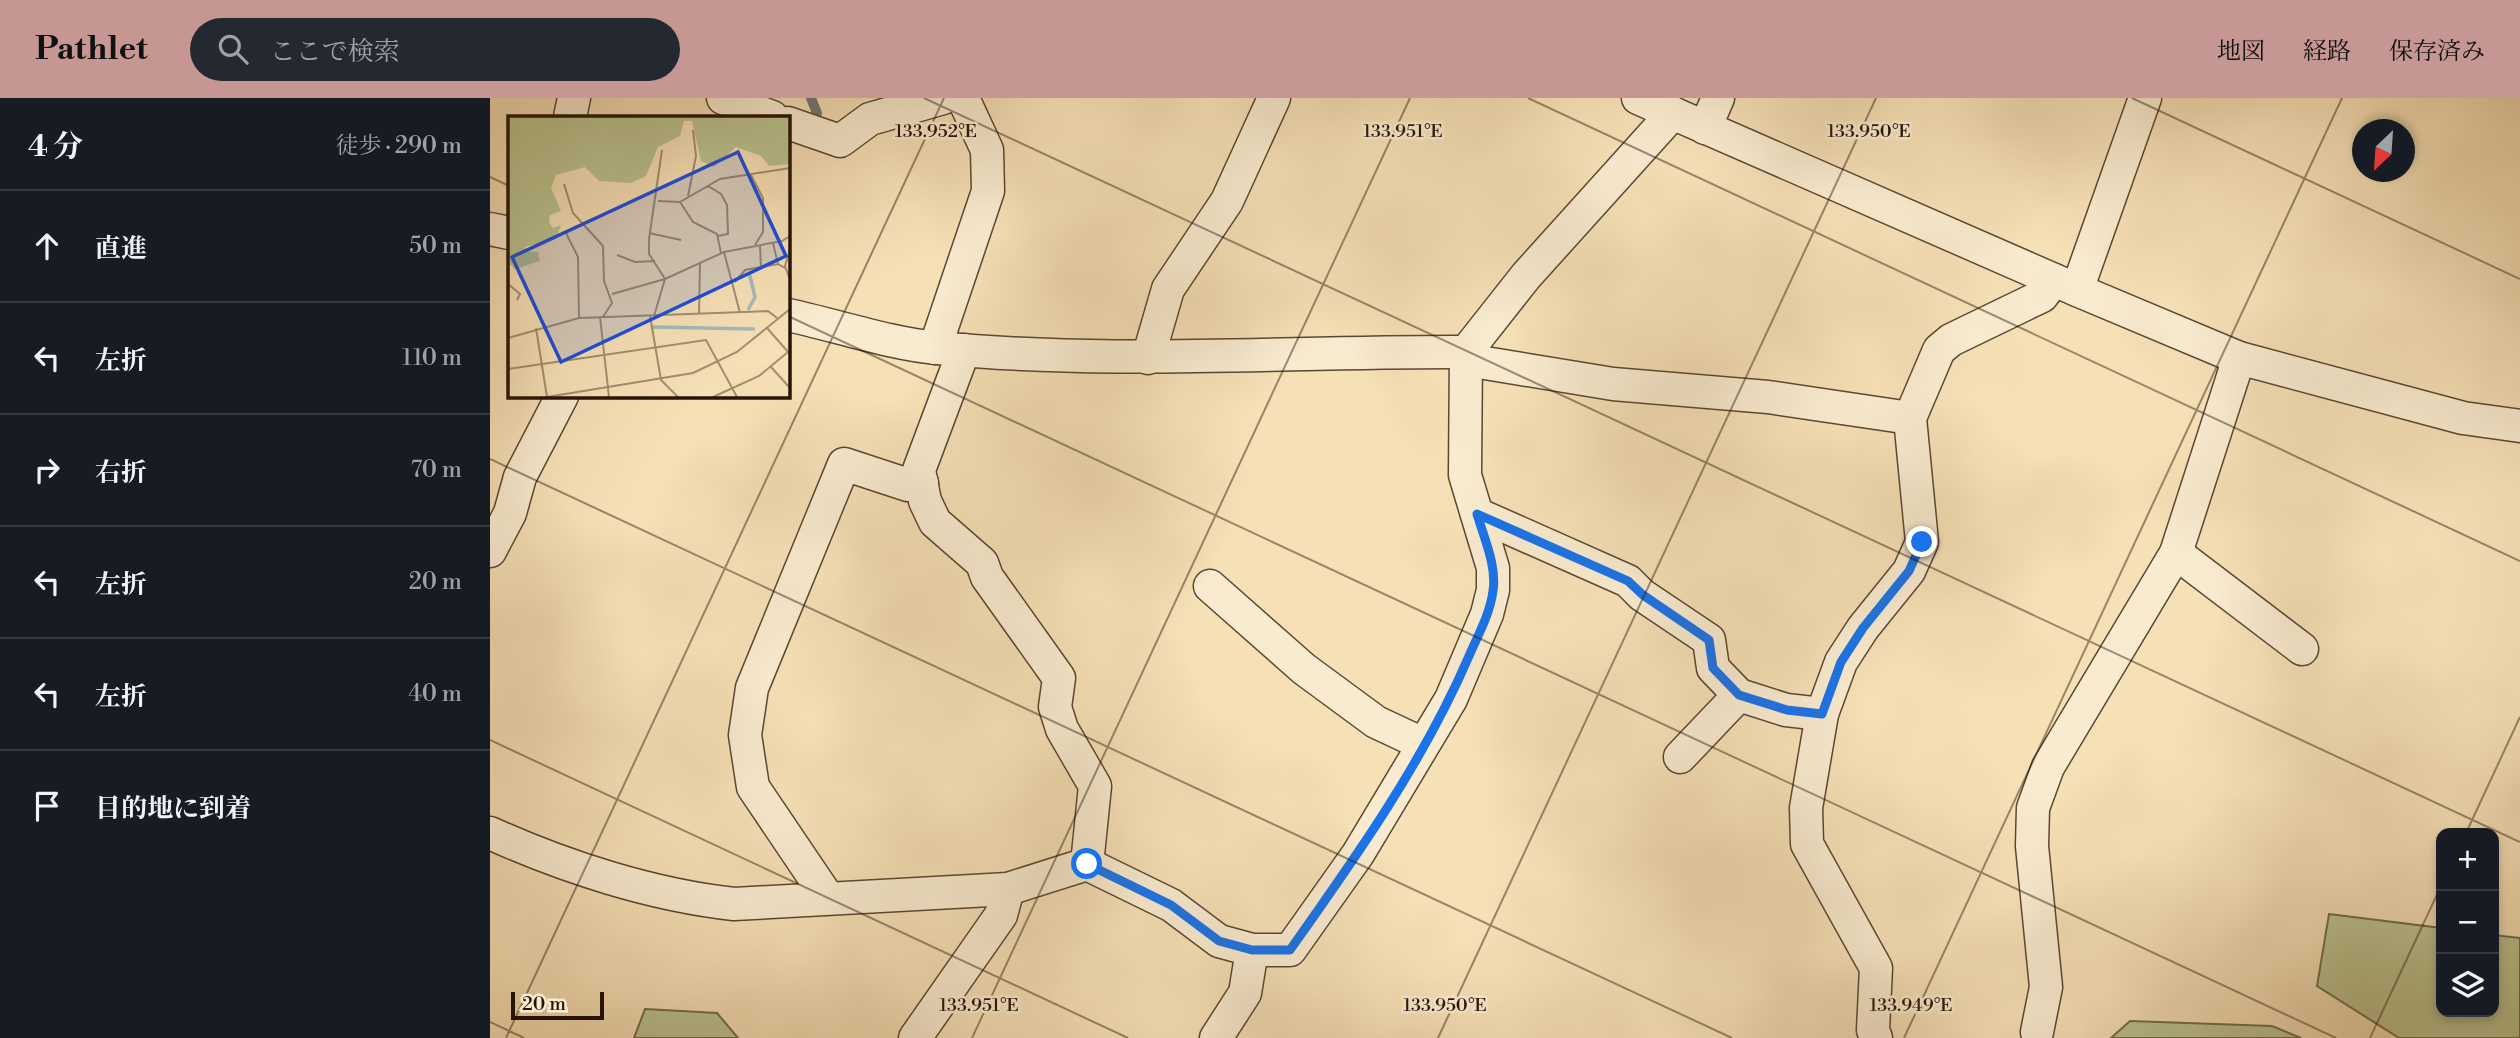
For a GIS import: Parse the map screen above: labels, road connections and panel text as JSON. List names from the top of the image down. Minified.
{"scale_bar":"20 m","north":"bottom left","page":{"header":"Pathlet","search":"ここで検索","nav":["地図","経路","保存済み"],"heading":["4 分","徒歩 · 290 m"],"list":[["直進","50 m"],["左折","110 m"],["右折","70 m"],["左折","20 m"],["左折","40 m"],"目的地に到着"],"map_buttons":["+","−"],"scale":"20 m"},"coordinates":["133.952°E","133.951°E","133.950°E","133.949°E"]}
